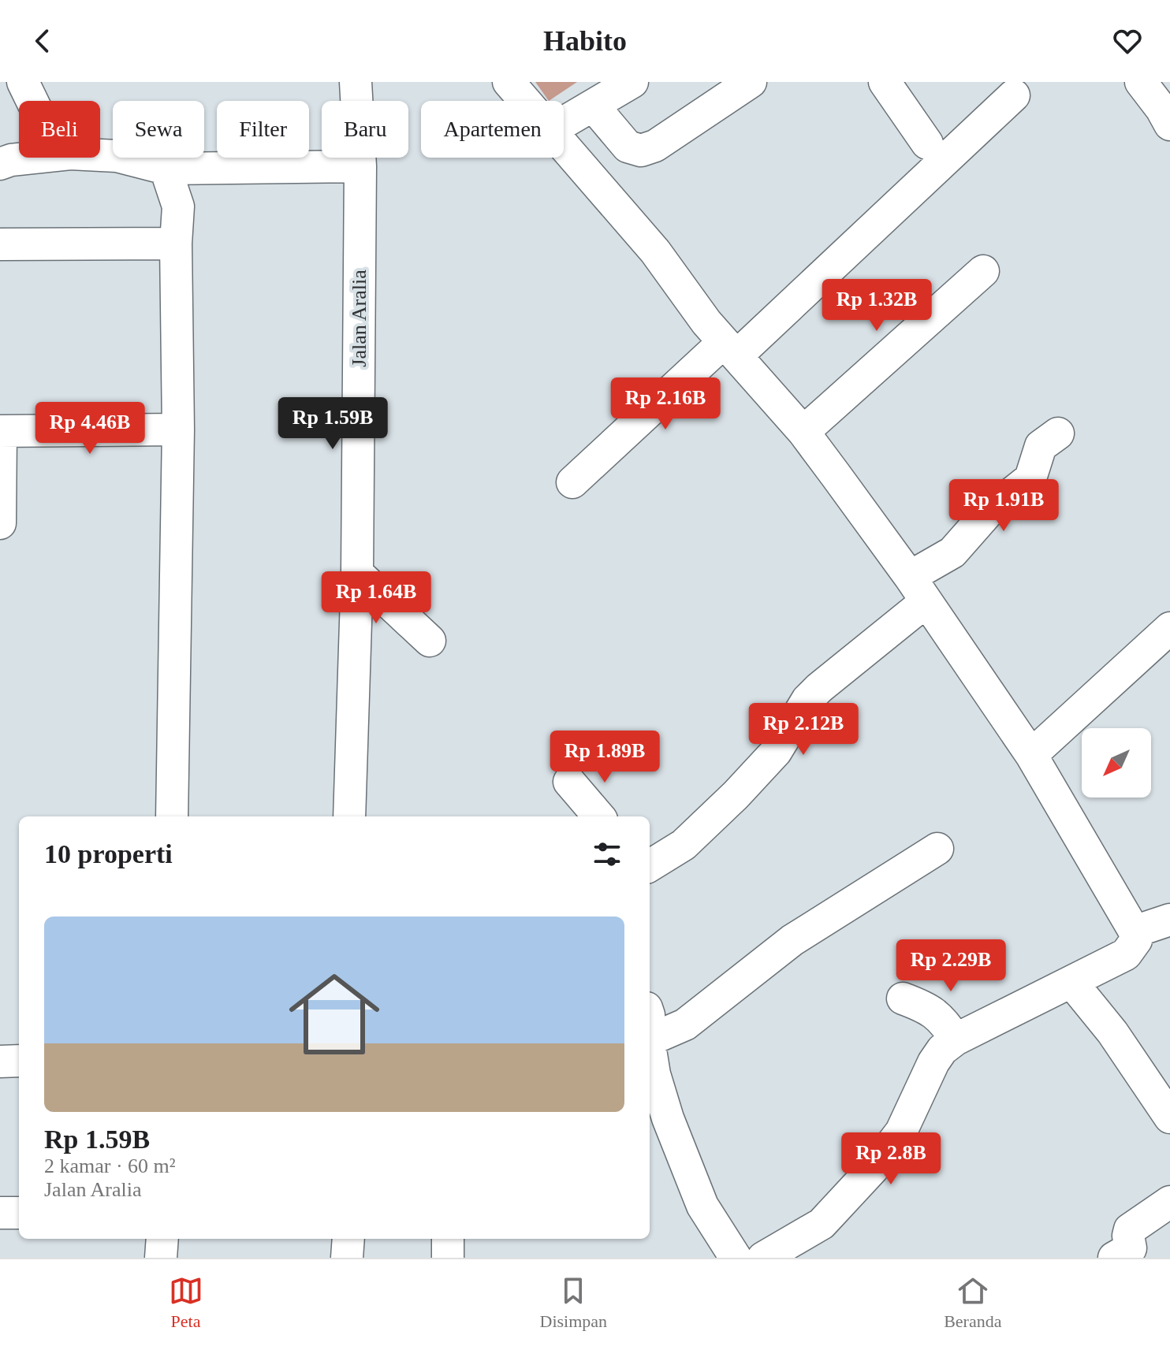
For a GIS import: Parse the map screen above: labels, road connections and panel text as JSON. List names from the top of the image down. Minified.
{"streets":{"street":["Jalan Aralia"]},"north":"bottom left","page":{"header":"Habito","chip":["Beli","Sewa","Filter","Baru","Apartemen"],"price":["Rp 1.32B","Rp 2.16B","Rp 1.59B","Rp 4.46B","Rp 1.91B","Rp 1.64B","Rp 2.12B","Rp 1.89B","Rp 2.29B","Rp 2.8B"],"heading":"10 properti","list":[{"name":"Rp 1.59B","note":"2 kamar · 60 m² · Jalan Aralia"}],"tabs":["Peta","Disimpan","Beranda"]}}
